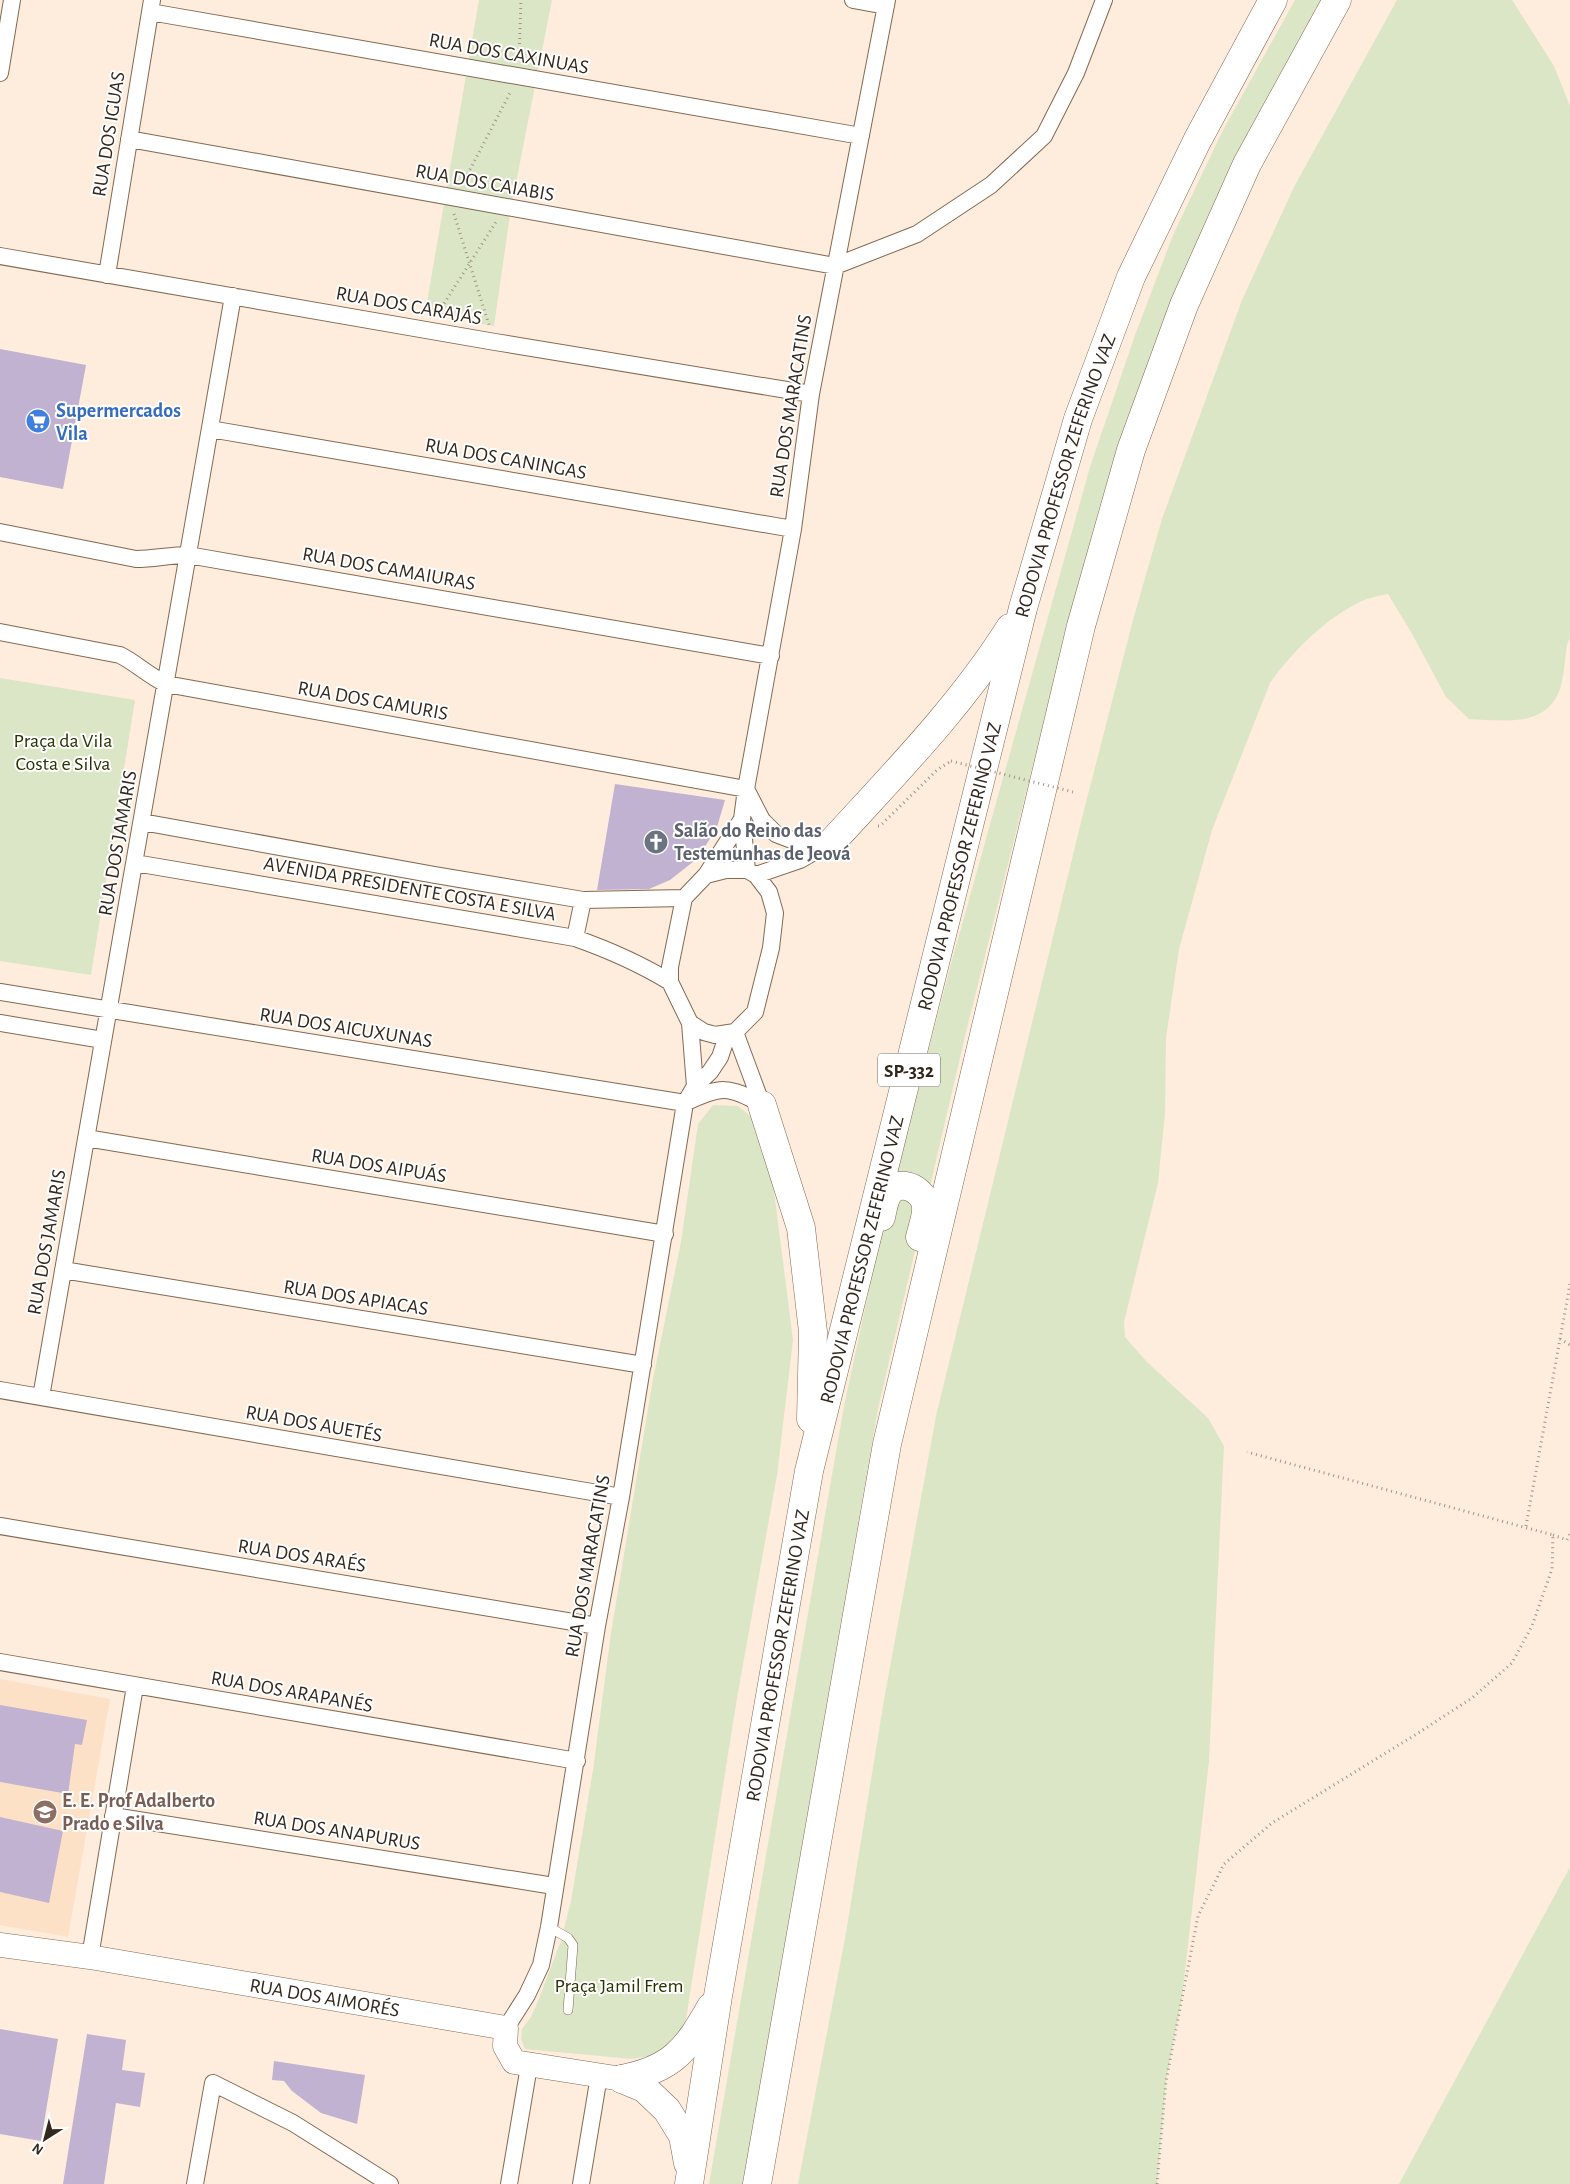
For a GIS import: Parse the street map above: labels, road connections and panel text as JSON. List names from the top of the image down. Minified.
{"streets":{"highway":["RODOVIA PROFESSOR ZEFERINO VAZ","SP-332"],"street":["RUA DOS CAXINUAS","RUA DOS IGUAS","RUA DOS CAIABIS","RUA DOS CARAJÁS","RUA DOS MARACATINS","RUA DOS CANINGAS","RUA DOS CAMAIURAS","RUA DOS CAMURIS","RUA DOS JAMARIS","AVENIDA PRESIDENTE COSTA E SILVA","RUA DOS AICUXUNAS","RUA DOS AIPUÁS","RUA DOS APIACAS","RUA DOS AUETÉS","RUA DOS ARAÉS","RUA DOS ARAPANÉS","RUA DOS ANAPURUS","RUA DOS AIMORÉS"]},"crossings":[["RUA DOS CAXINUAS","RUA DOS IGUAS"],["RUA DOS CAXINUAS","RUA DOS MARACATINS"],["RUA DOS IGUAS","RUA DOS CAIABIS"],["RUA DOS IGUAS","RUA DOS CARAJÁS"],["RUA DOS CAIABIS","RUA DOS MARACATINS"],["RUA DOS CARAJÁS","RUA DOS MARACATINS"],["RUA DOS CARAJÁS","RUA DOS JAMARIS"],["RUA DOS MARACATINS","RUA DOS CANINGAS"],["RUA DOS MARACATINS","RUA DOS CAMAIURAS"],["RUA DOS MARACATINS","RUA DOS CAMURIS"],["RUA DOS MARACATINS","AVENIDA PRESIDENTE COSTA E SILVA"],["RUA DOS MARACATINS","RUA DOS AICUXUNAS"],["RUA DOS MARACATINS","RUA DOS AIPUÁS"],["RUA DOS MARACATINS","RUA DOS APIACAS"],["RUA DOS MARACATINS","RUA DOS AUETÉS"],["RUA DOS MARACATINS","RUA DOS ARAÉS"],["RUA DOS MARACATINS","RUA DOS ARAPANÉS"],["RUA DOS MARACATINS","RUA DOS ANAPURUS"],["RUA DOS MARACATINS","RUA DOS AIMORÉS"],["RUA DOS CANINGAS","RUA DOS JAMARIS"],["RUA DOS CAMAIURAS","RUA DOS JAMARIS"],["RUA DOS CAMURIS","RUA DOS JAMARIS"],["RUA DOS JAMARIS","AVENIDA PRESIDENTE COSTA E SILVA"],["RUA DOS JAMARIS","RUA DOS AICUXUNAS"],["RUA DOS JAMARIS","RUA DOS AIPUÁS"],["RUA DOS JAMARIS","RUA DOS APIACAS"],["RUA DOS JAMARIS","RUA DOS AUETÉS"]],"parks":["Praça da Vila Costa e Silva","Praça Jamil Frem"],"places":{"supermarket":["Supermercados Vila"],"church":["Salão do Reino das Testemunhas de Jeová"],"school or university":["E. E. Prof Adalberto Prado e Silva"]},"north":"bottom left"}
